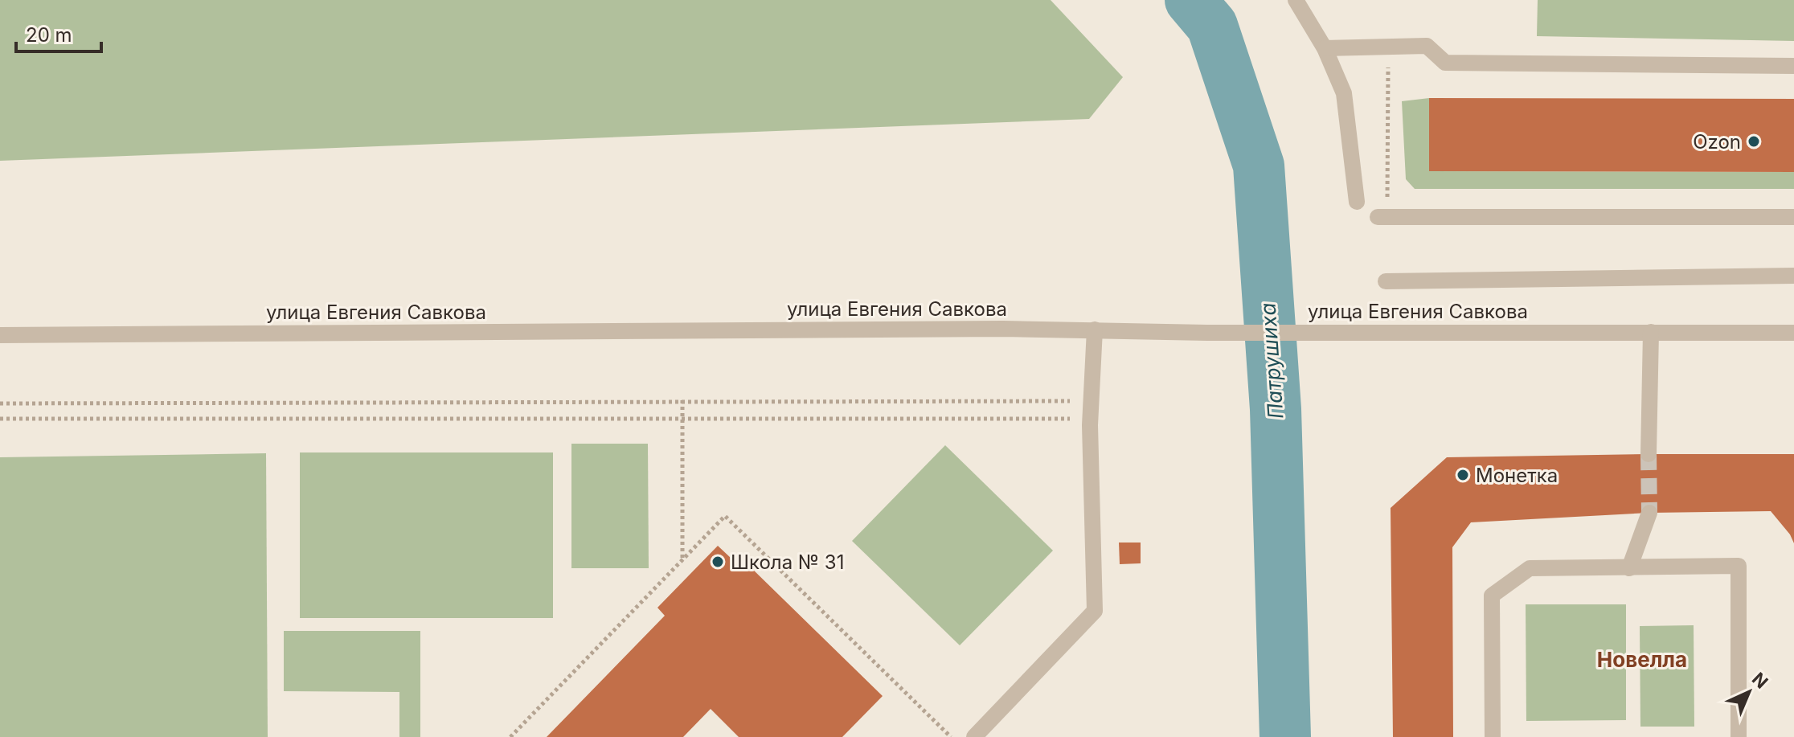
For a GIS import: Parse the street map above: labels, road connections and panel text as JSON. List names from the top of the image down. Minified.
{"streets":{"street":["улица Евгения Савкова"]},"districts":["Новелла"],"water":["Патрушиха"],"places":["Ozon","Монетка","Школа № 31"],"scale_bar":"20 m","north":"top right"}
